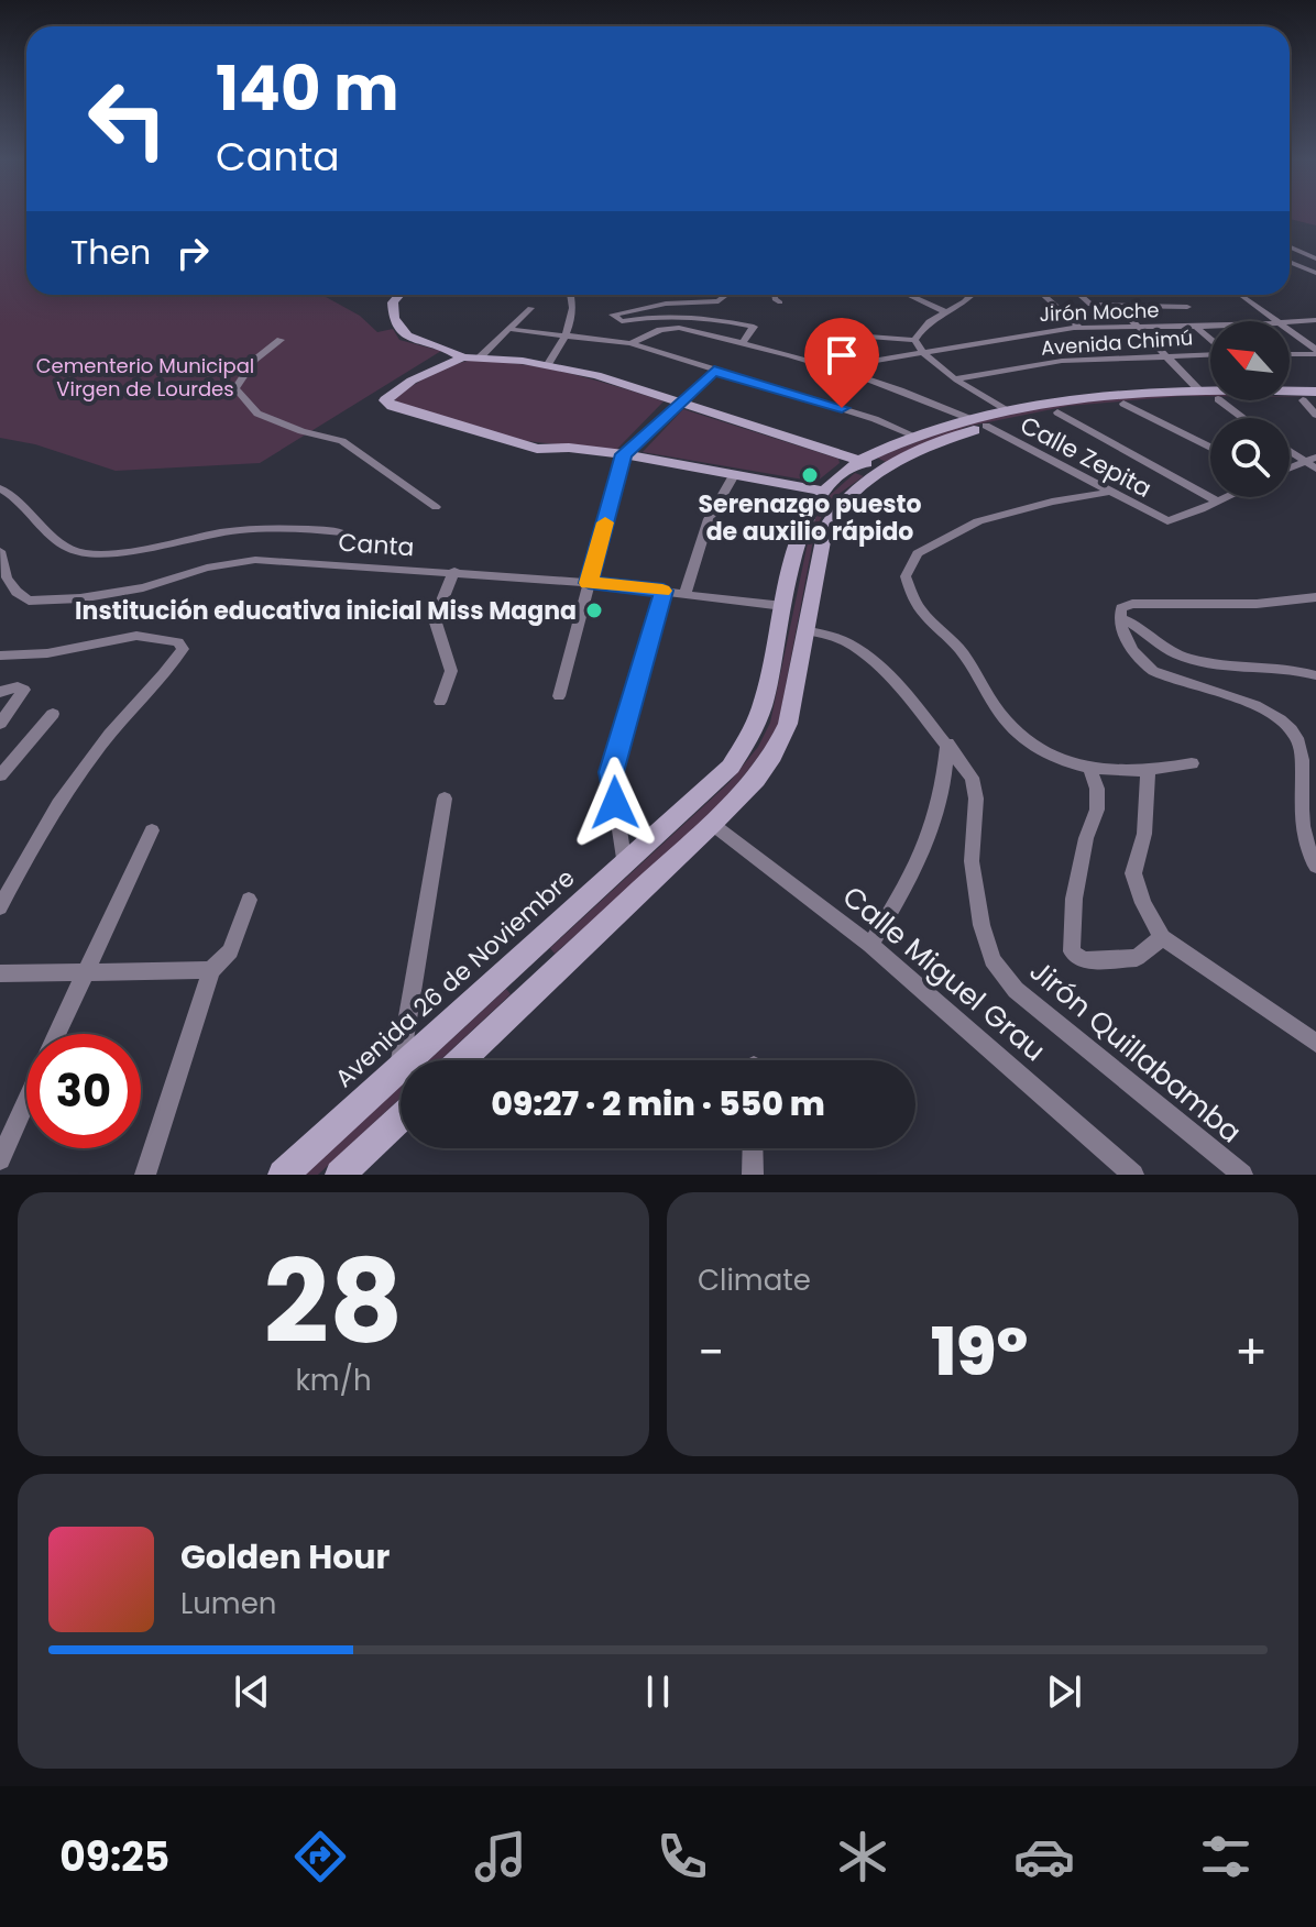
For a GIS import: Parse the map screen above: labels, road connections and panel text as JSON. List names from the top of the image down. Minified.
{"streets":{"main road":["Avenida 26 de Noviembre"],"street":["Jirón Moche","Avenida Chimú","Calle Zepita","Canta","Calle Miguel Grau","Jirón Quillabamba"]},"crossings":[["Jirón Moche","Calle Zepita"],["Calle Zepita","Avenida 26 de Noviembre"],["Canta","Avenida 26 de Noviembre"],["Calle Miguel Grau","Avenida 26 de Noviembre"],["Avenida 26 de Noviembre","Jirón Quillabamba"]],"parks":["Cementerio Municipal Virgen de Lourdes"],"places":["Serenazgo puesto de auxilio rápido","Institución educativa inicial Miss Magna"],"north":"top left","page":{"turn":["140 m","Canta"],"then":"Then","limit":"30","trip":"09:27 · 2 min · 550 m","tile":[["28","km/h"],"Climate"],"heat":["−","19°","+"],"song":["Golden Hour","Lumen"],"tabs":"09:25"}}
